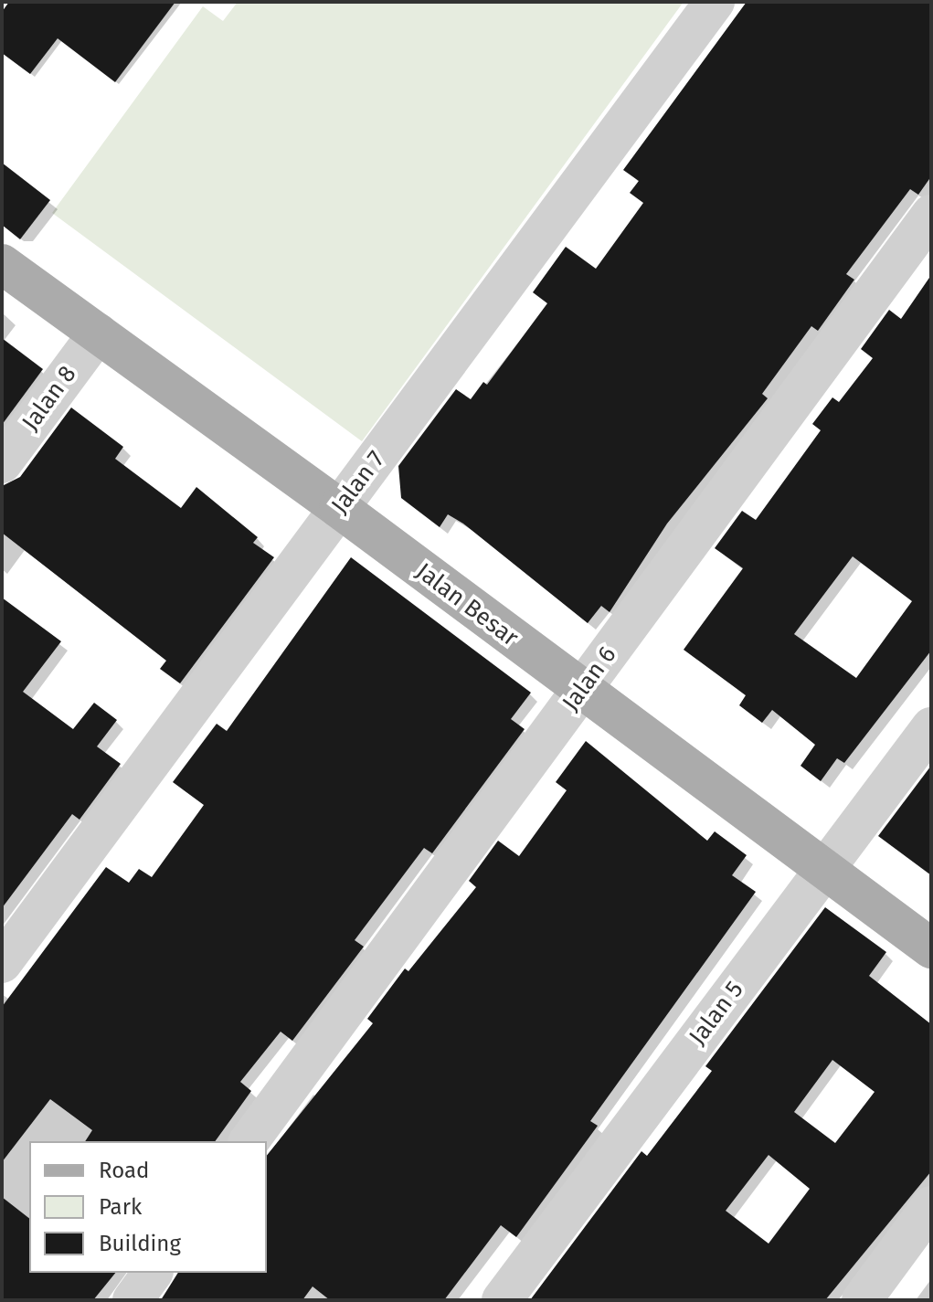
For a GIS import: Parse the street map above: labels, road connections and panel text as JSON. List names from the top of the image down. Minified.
{"streets":{"main road":["Jalan Besar"],"street":["Jalan 8","Jalan 7","Jalan 6","Jalan 5"]},"crossings":[["Jalan 8","Jalan Besar"],["Jalan 7","Jalan Besar"],["Jalan Besar","Jalan 6"],["Jalan Besar","Jalan 5"]],"legend":["Road","Park","Building"]}
